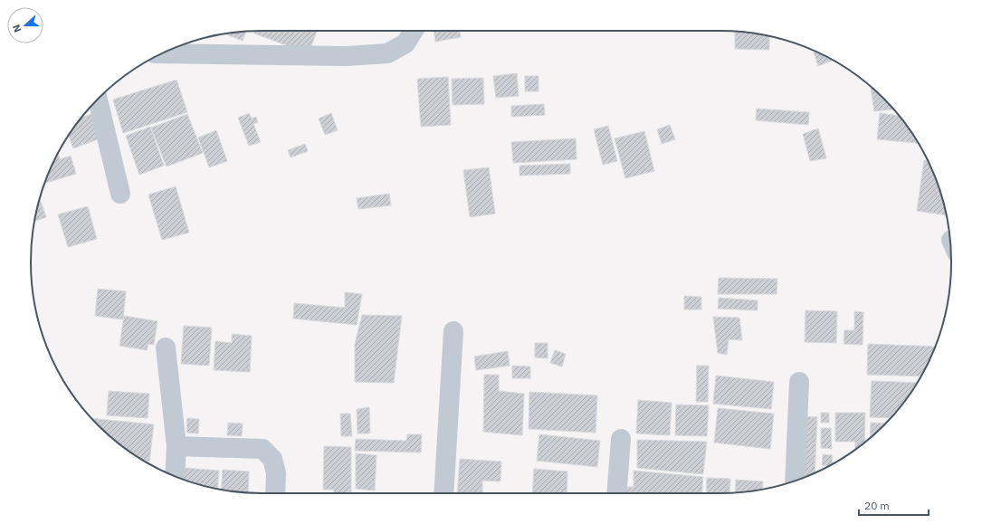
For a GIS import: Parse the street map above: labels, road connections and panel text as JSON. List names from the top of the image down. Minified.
{"scale_bar":"20 m","north":"left"}
